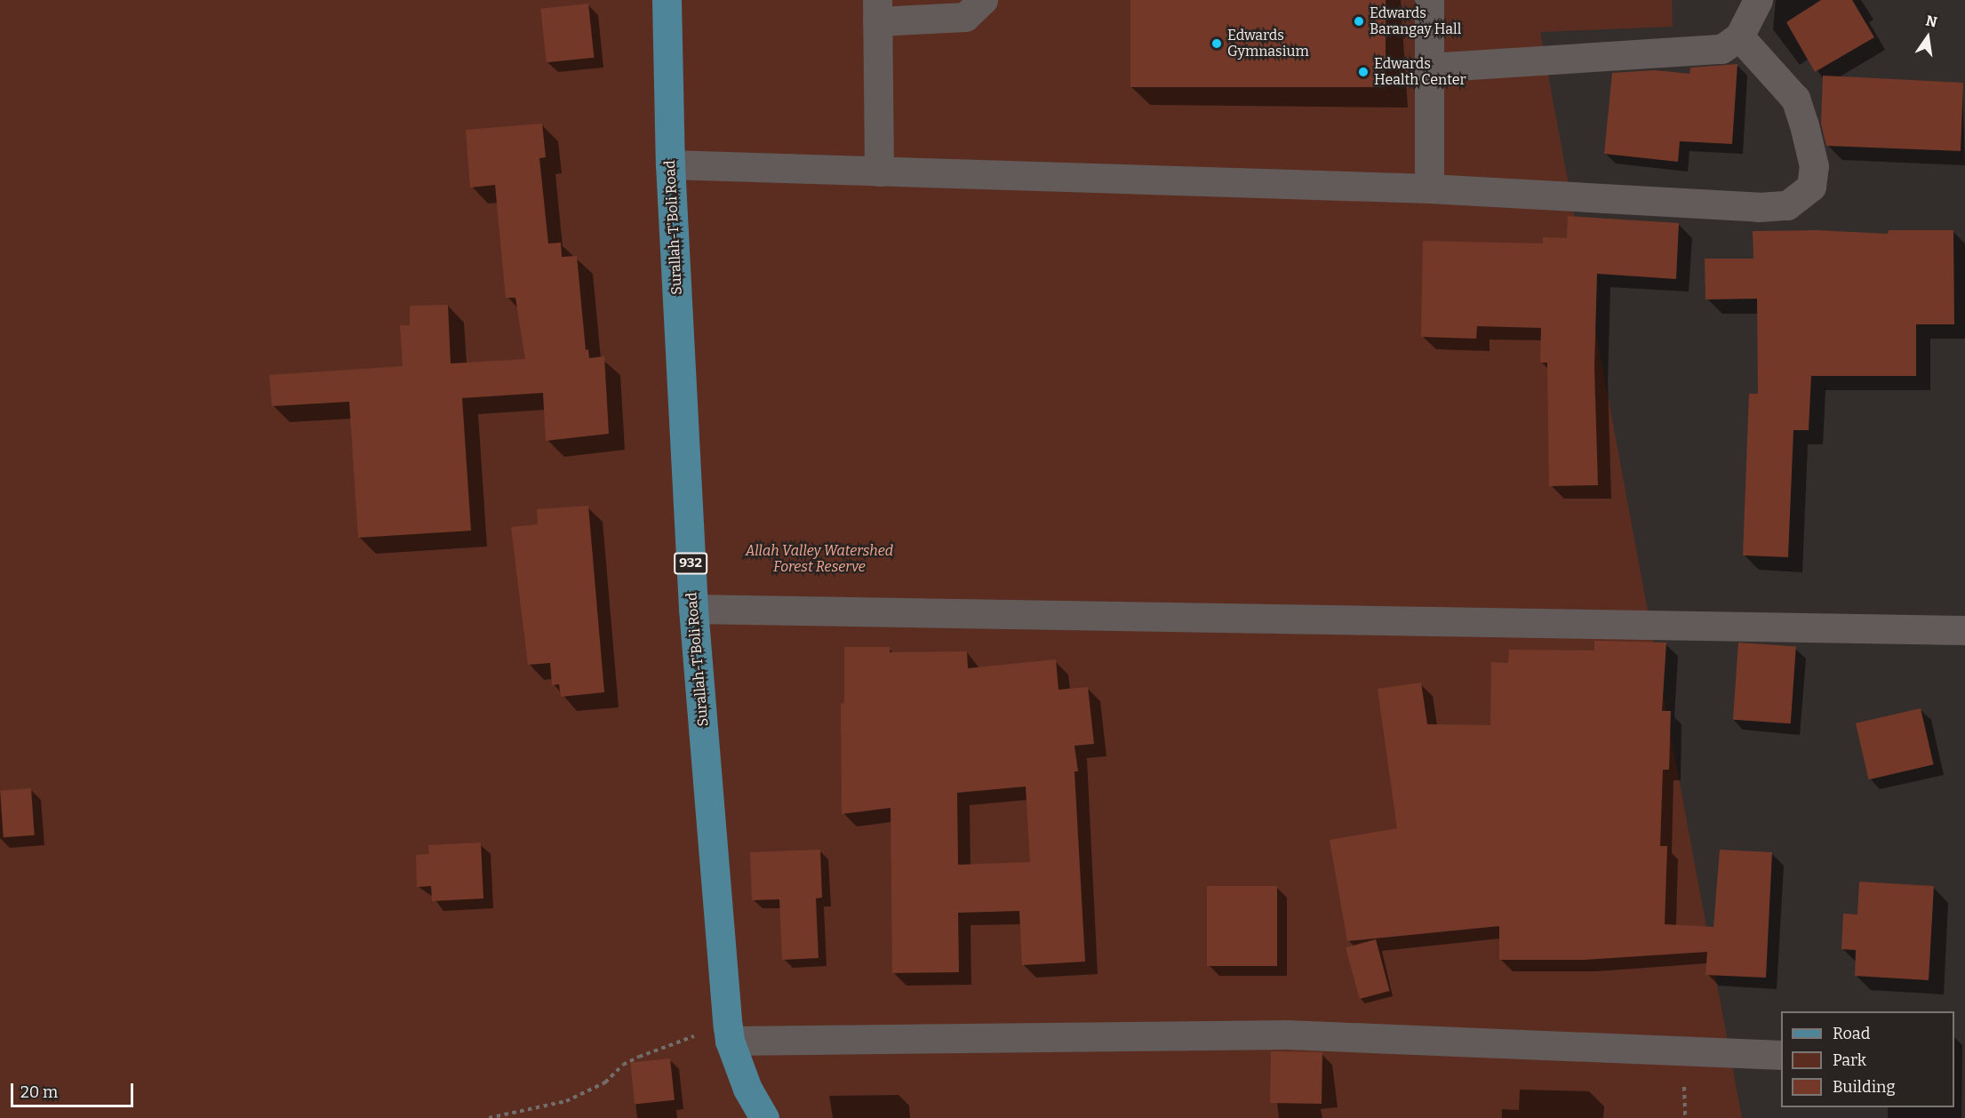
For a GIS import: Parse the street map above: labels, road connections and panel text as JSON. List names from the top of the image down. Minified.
{"streets":{"main road":["Surallah-T'Boli Road","932"]},"parks":["Allah Valley Watershed Forest Reserve"],"places":["Edwards Barangay Hall","Edwards Gymnasium","Edwards Health Center"],"legend":["Road","Park","Building"],"scale_bar":"20 m","north":"top"}
